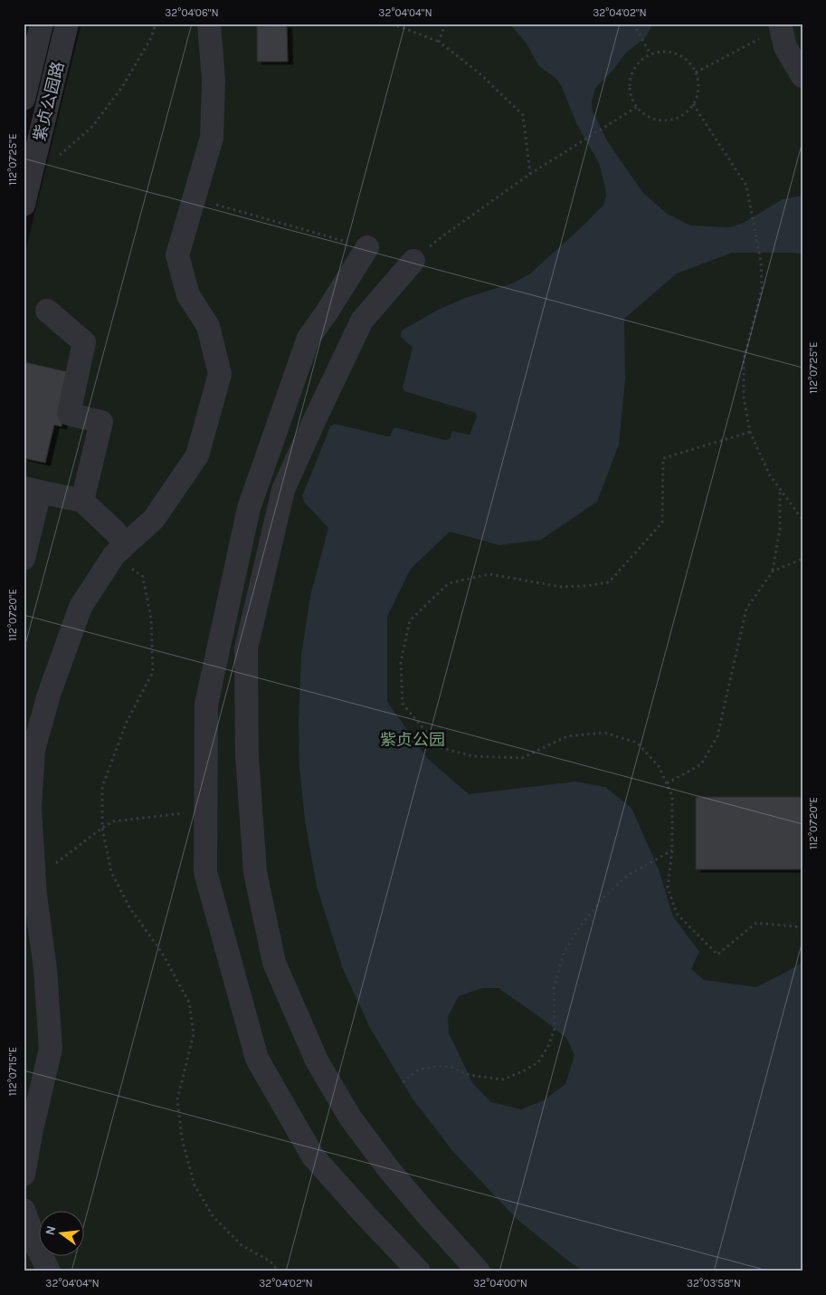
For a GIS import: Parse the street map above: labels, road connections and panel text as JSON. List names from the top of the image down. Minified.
{"streets":{"street":["紫贞公园路"]},"parks":["紫贞公园"],"north":"left","coordinates":["32°04'06\"N","32°04'04\"N","32°04'02\"N","112°07'25\"E","112°07'20\"E","112°07'15\"E","32°04'00\"N","32°03'58\"N"]}
